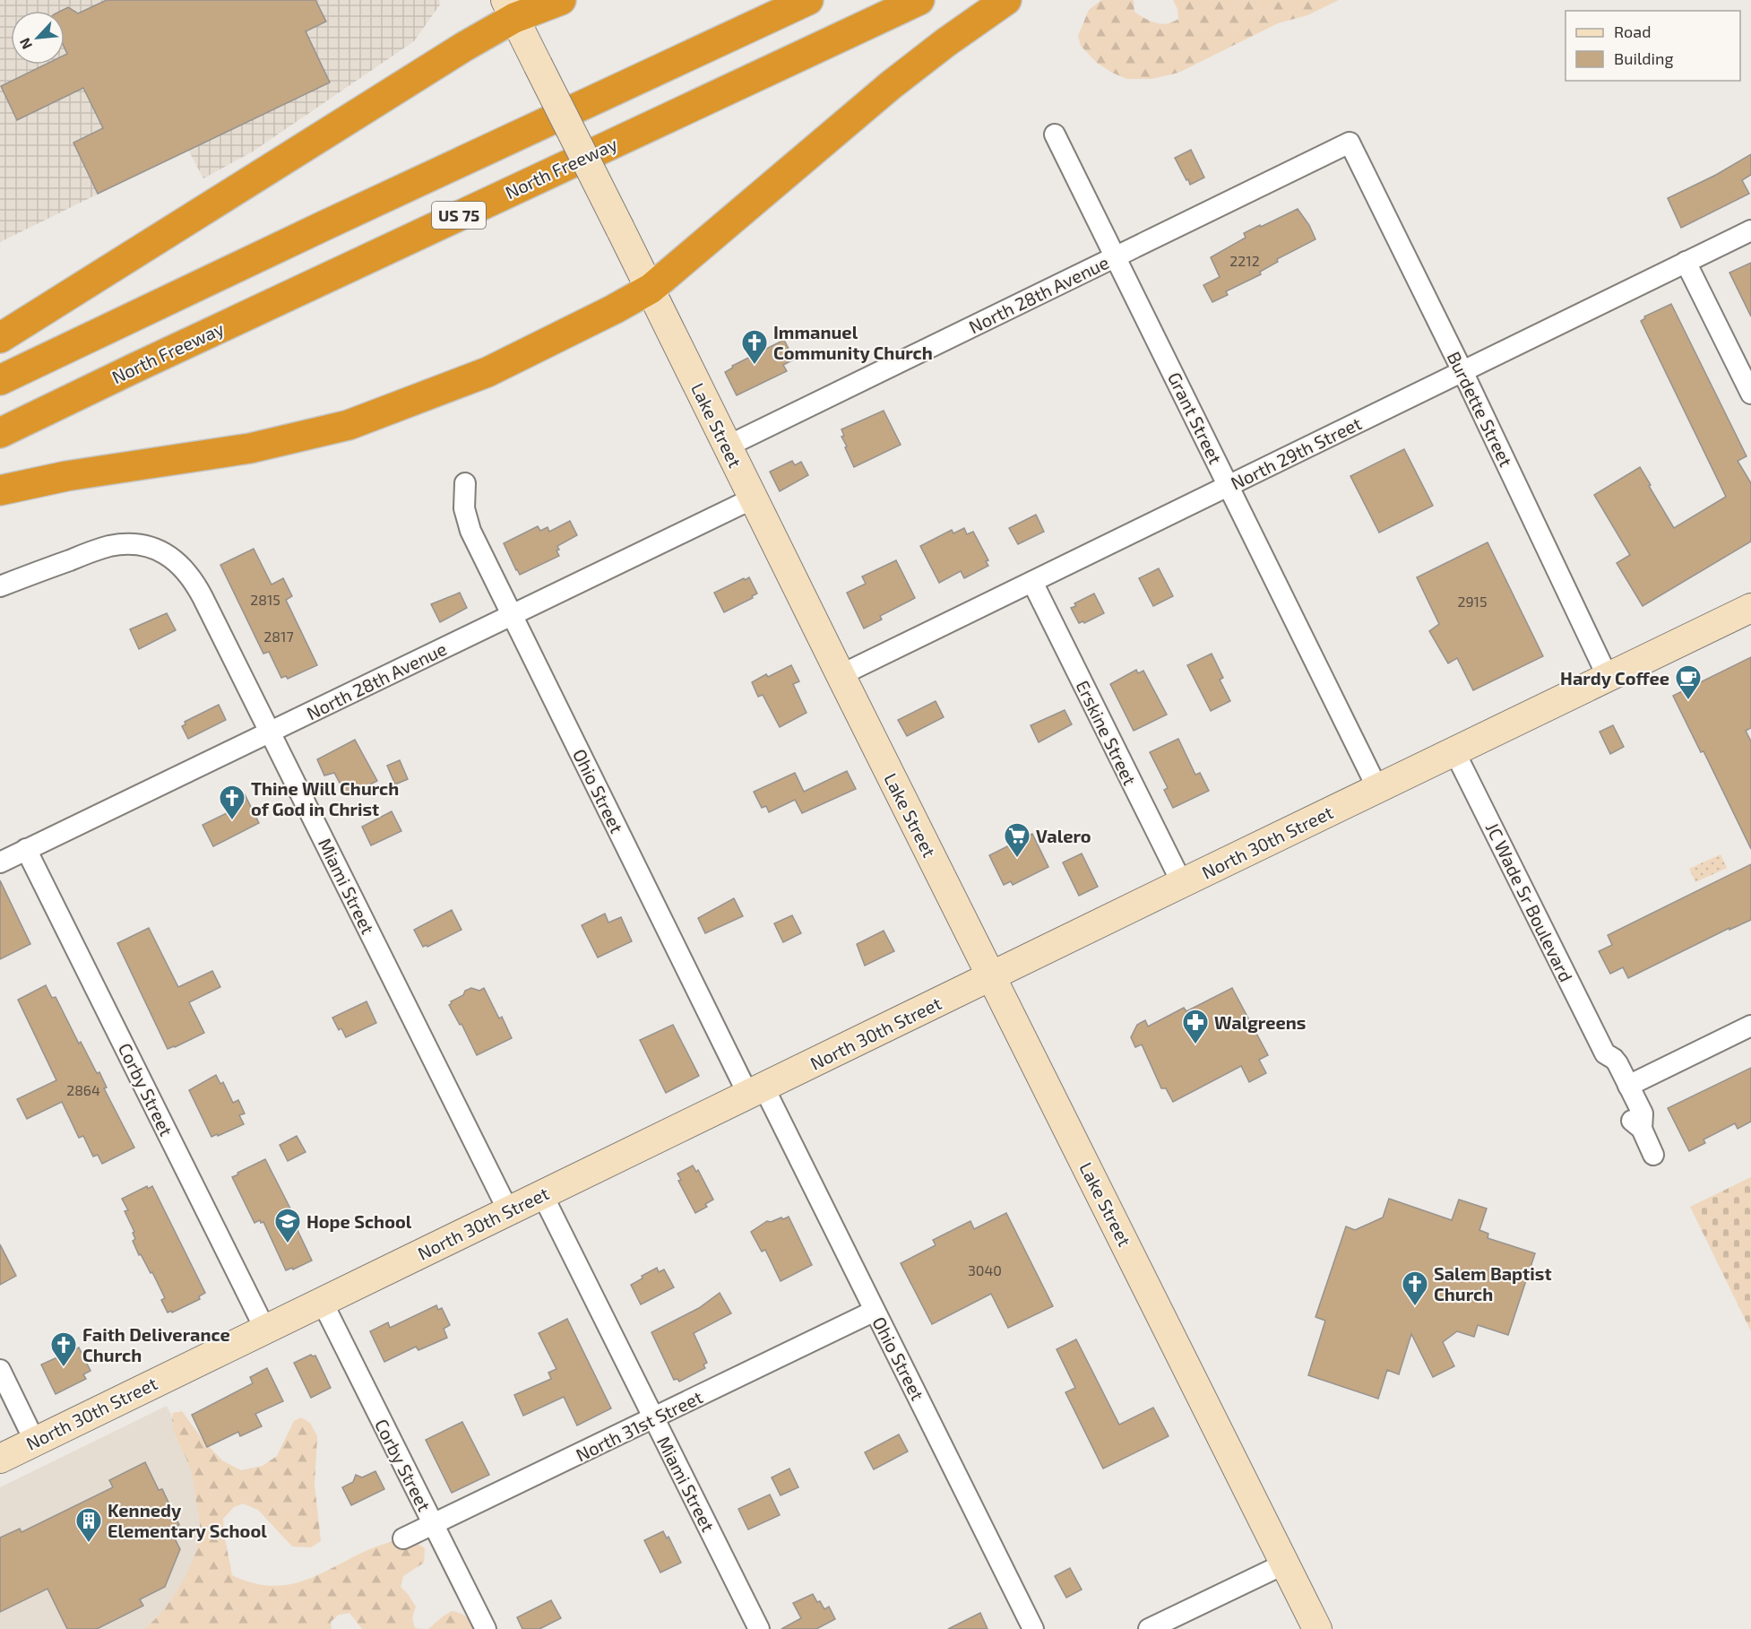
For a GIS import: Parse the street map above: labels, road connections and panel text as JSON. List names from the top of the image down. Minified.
{"streets":{"highway":["North Freeway","US 75"],"main road":["Lake Street","North 30th Street"],"street":["North 28th Avenue","Burdette Street","Grant Street","North 29th Street","Erskine Street","Ohio Street","Miami Street","JC Wade Sr Boulevard","Corby Street","North 31st Street"]},"crossings":[["North 28th Avenue","Burdette Street"],["North 28th Avenue","Grant Street"],["North 28th Avenue","Lake Street"],["North 28th Avenue","Ohio Street"],["North 28th Avenue","Miami Street"],["North 28th Avenue","Corby Street"],["Burdette Street","North 29th Street"],["Burdette Street","North 30th Street"],["Grant Street","North 29th Street"],["Grant Street","North 30th Street"],["Lake Street","North 29th Street"],["Lake Street","North 30th Street"],["North 29th Street","Erskine Street"],["Erskine Street","North 30th Street"],["Ohio Street","North 30th Street"],["Ohio Street","North 31st Street"],["North 30th Street","Miami Street"],["North 30th Street","JC Wade Sr Boulevard"],["North 30th Street","Corby Street"],["Miami Street","North 31st Street"],["Corby Street","North 31st Street"]],"places":{"church":["Immanuel Community Church","Thine Will Church of God in Christ","Salem Baptist Church","Faith Deliverance Church"],"cafe":["Hardy Coffee"],"supermarket":["Valero"],"pharmacy":["Walgreens"],"school or university":["Hope School"],"building":["Kennedy Elementary School"]},"house_numbers":["2212","2815","2915","2817","2864","3040"],"legend":["Road","Building"],"north":"bottom left"}
